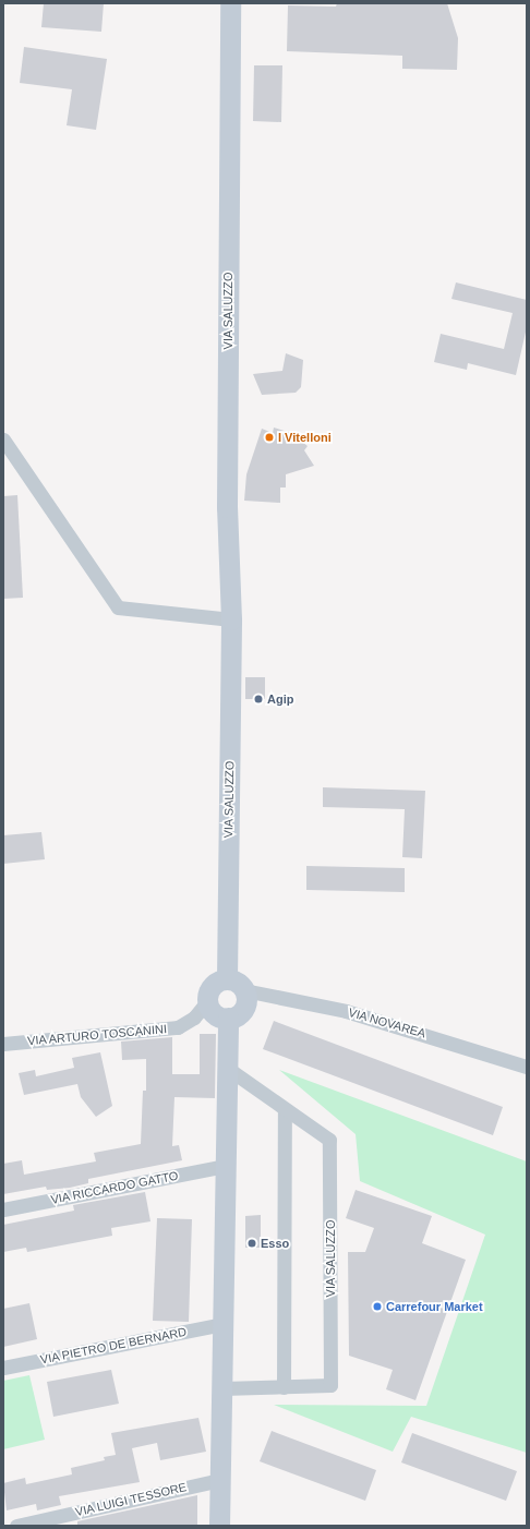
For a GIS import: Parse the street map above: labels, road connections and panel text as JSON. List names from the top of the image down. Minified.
{"streets":{"main road":["VIA SALUZZO"],"street":["VIA NOVAREA","VIA ARTURO TOSCANINI","VIA RICCARDO GATTO","VIA PIETRO DE BERNARD","VIA LUIGI TESSORE"]},"crossings":[["VIA SALUZZO","VIA NOVAREA"],["VIA SALUZZO","VIA ARTURO TOSCANINI"],["VIA NOVAREA","VIA ARTURO TOSCANINI"]],"places":["I Vitelloni","Agip","Esso","Carrefour Market"]}
